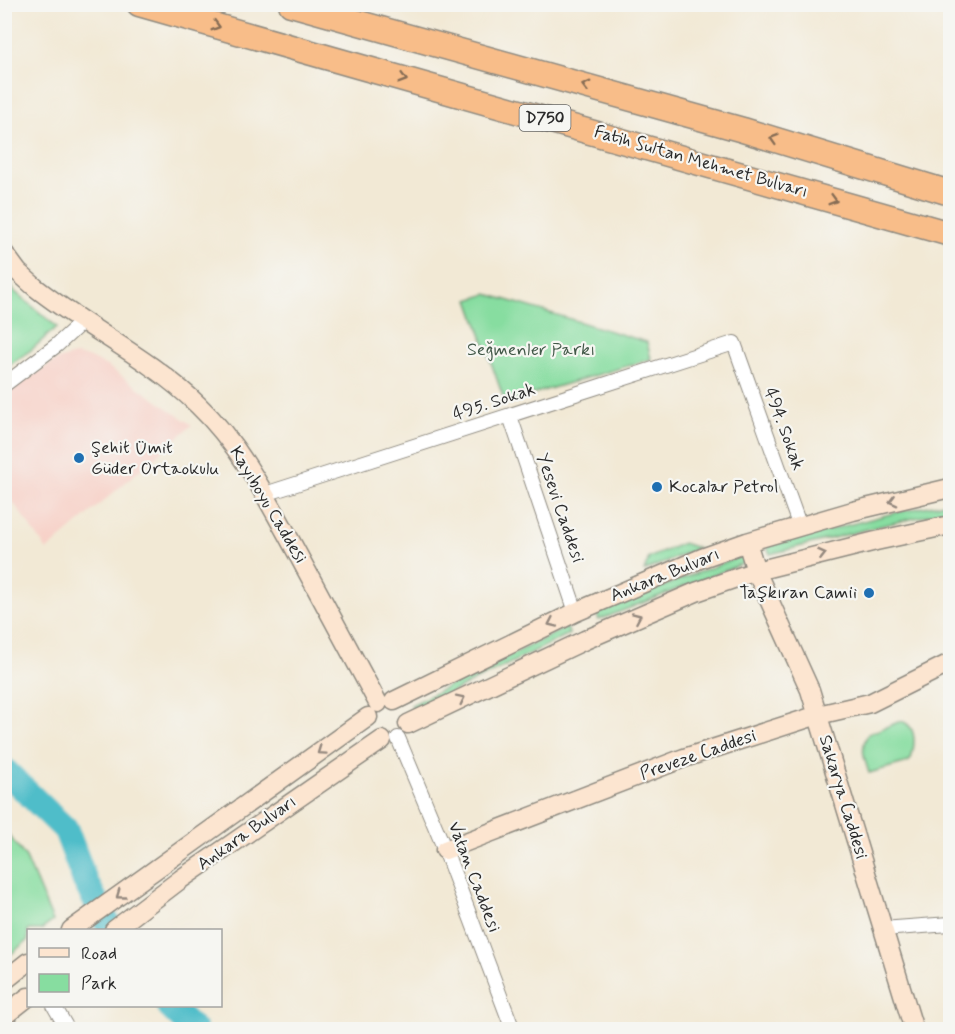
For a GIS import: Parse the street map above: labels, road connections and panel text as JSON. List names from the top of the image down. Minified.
{"streets":{"highway":["D750","Fatih Sultan Mehmet Bulvarı"],"main road":["Kayıboyu Caddesi","Ankara Bulvarı","Preveze Caddesi","Sakarya Caddesi"],"street":["495. Sokak","494. Sokak","Yesevi Caddesi","Vatan Caddesi"]},"crossings":[["495. Sokak","494. Sokak"],["495. Sokak","Kayıboyu Caddesi"],["495. Sokak","Yesevi Caddesi"],["494. Sokak","Ankara Bulvarı"],["Kayıboyu Caddesi","Ankara Bulvarı"],["Yesevi Caddesi","Ankara Bulvarı"],["Ankara Bulvarı","Sakarya Caddesi"],["Ankara Bulvarı","Vatan Caddesi"],["Preveze Caddesi","Sakarya Caddesi"],["Preveze Caddesi","Vatan Caddesi"]],"parks":["Seğmenler Parkı"],"places":["Şehit Ümit Güder Ortaokulu","Kocalar Petrol","Taşkıran Camii"],"legend":["Road","Park"]}
